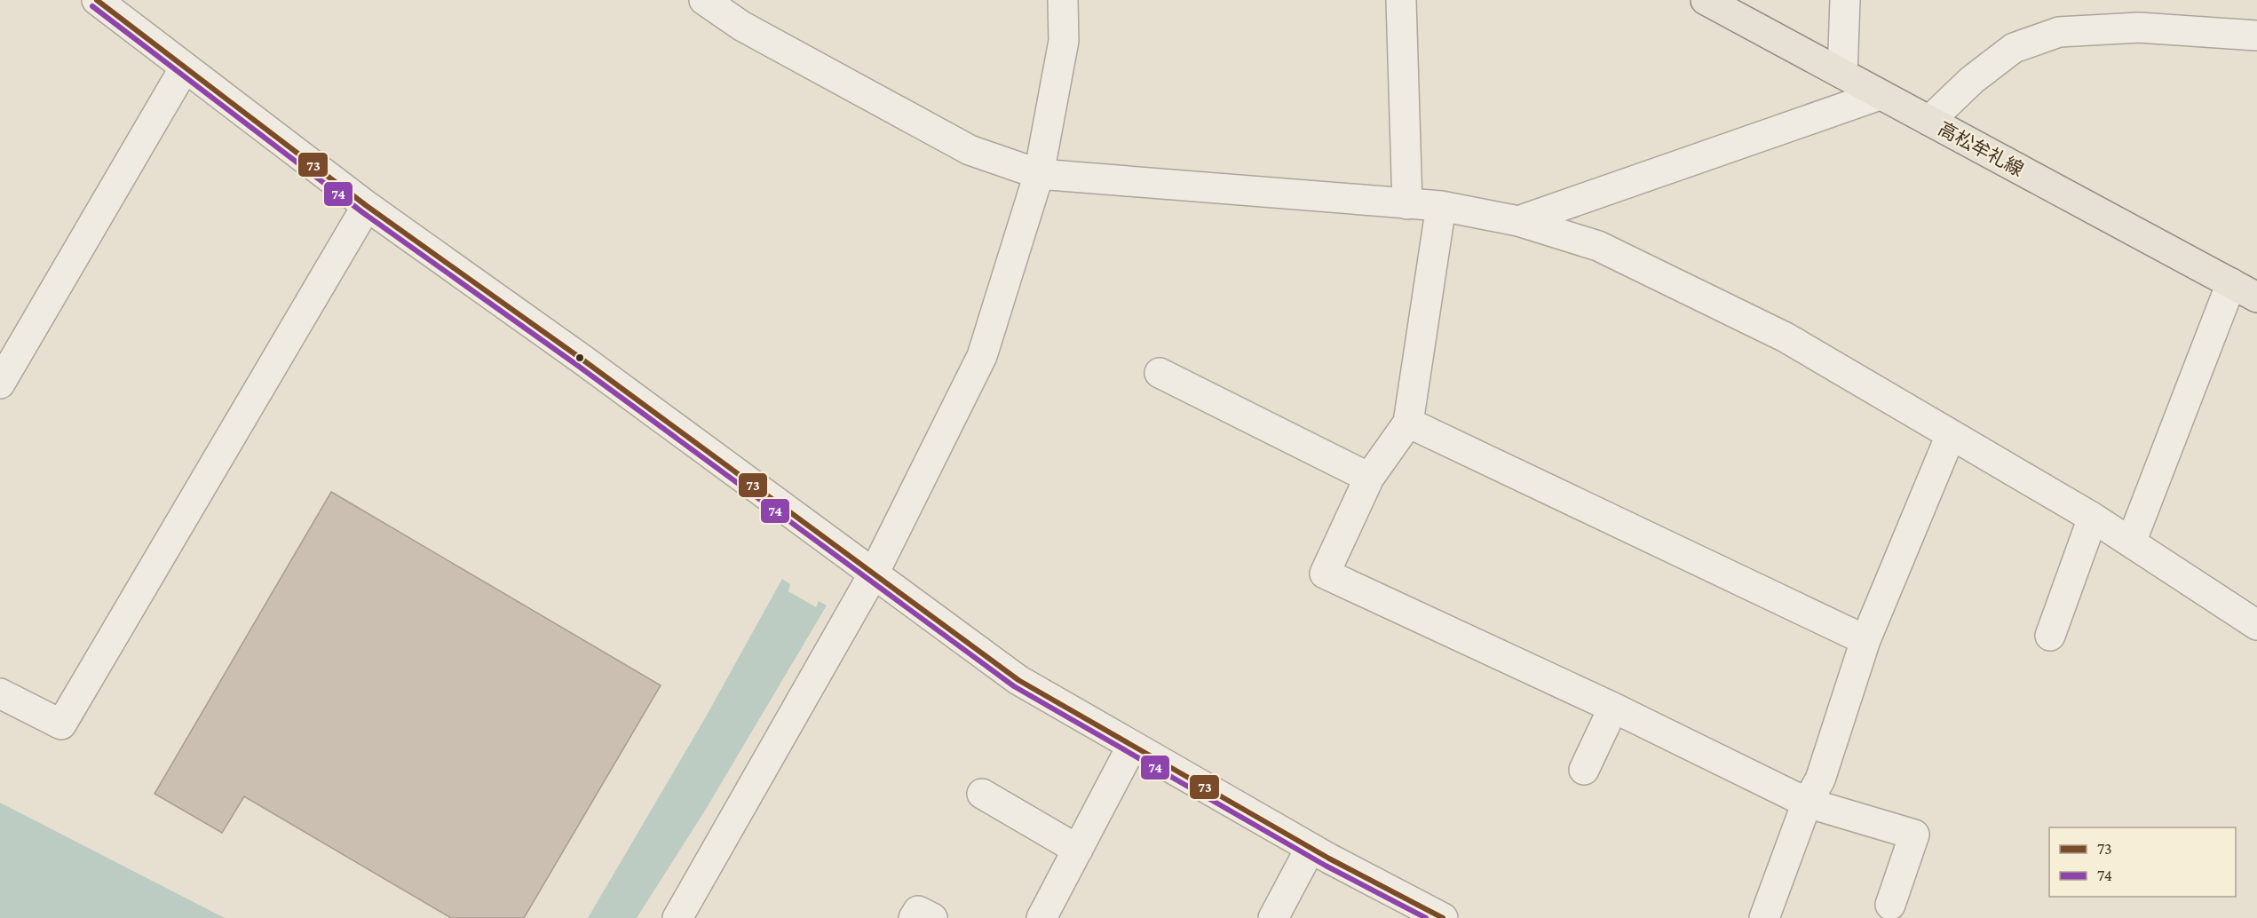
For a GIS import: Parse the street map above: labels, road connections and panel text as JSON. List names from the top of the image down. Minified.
{"streets":{"main road":["高松牟礼線"]},"lines":["transit line 73","transit line 74"],"legend":["73","74"]}
